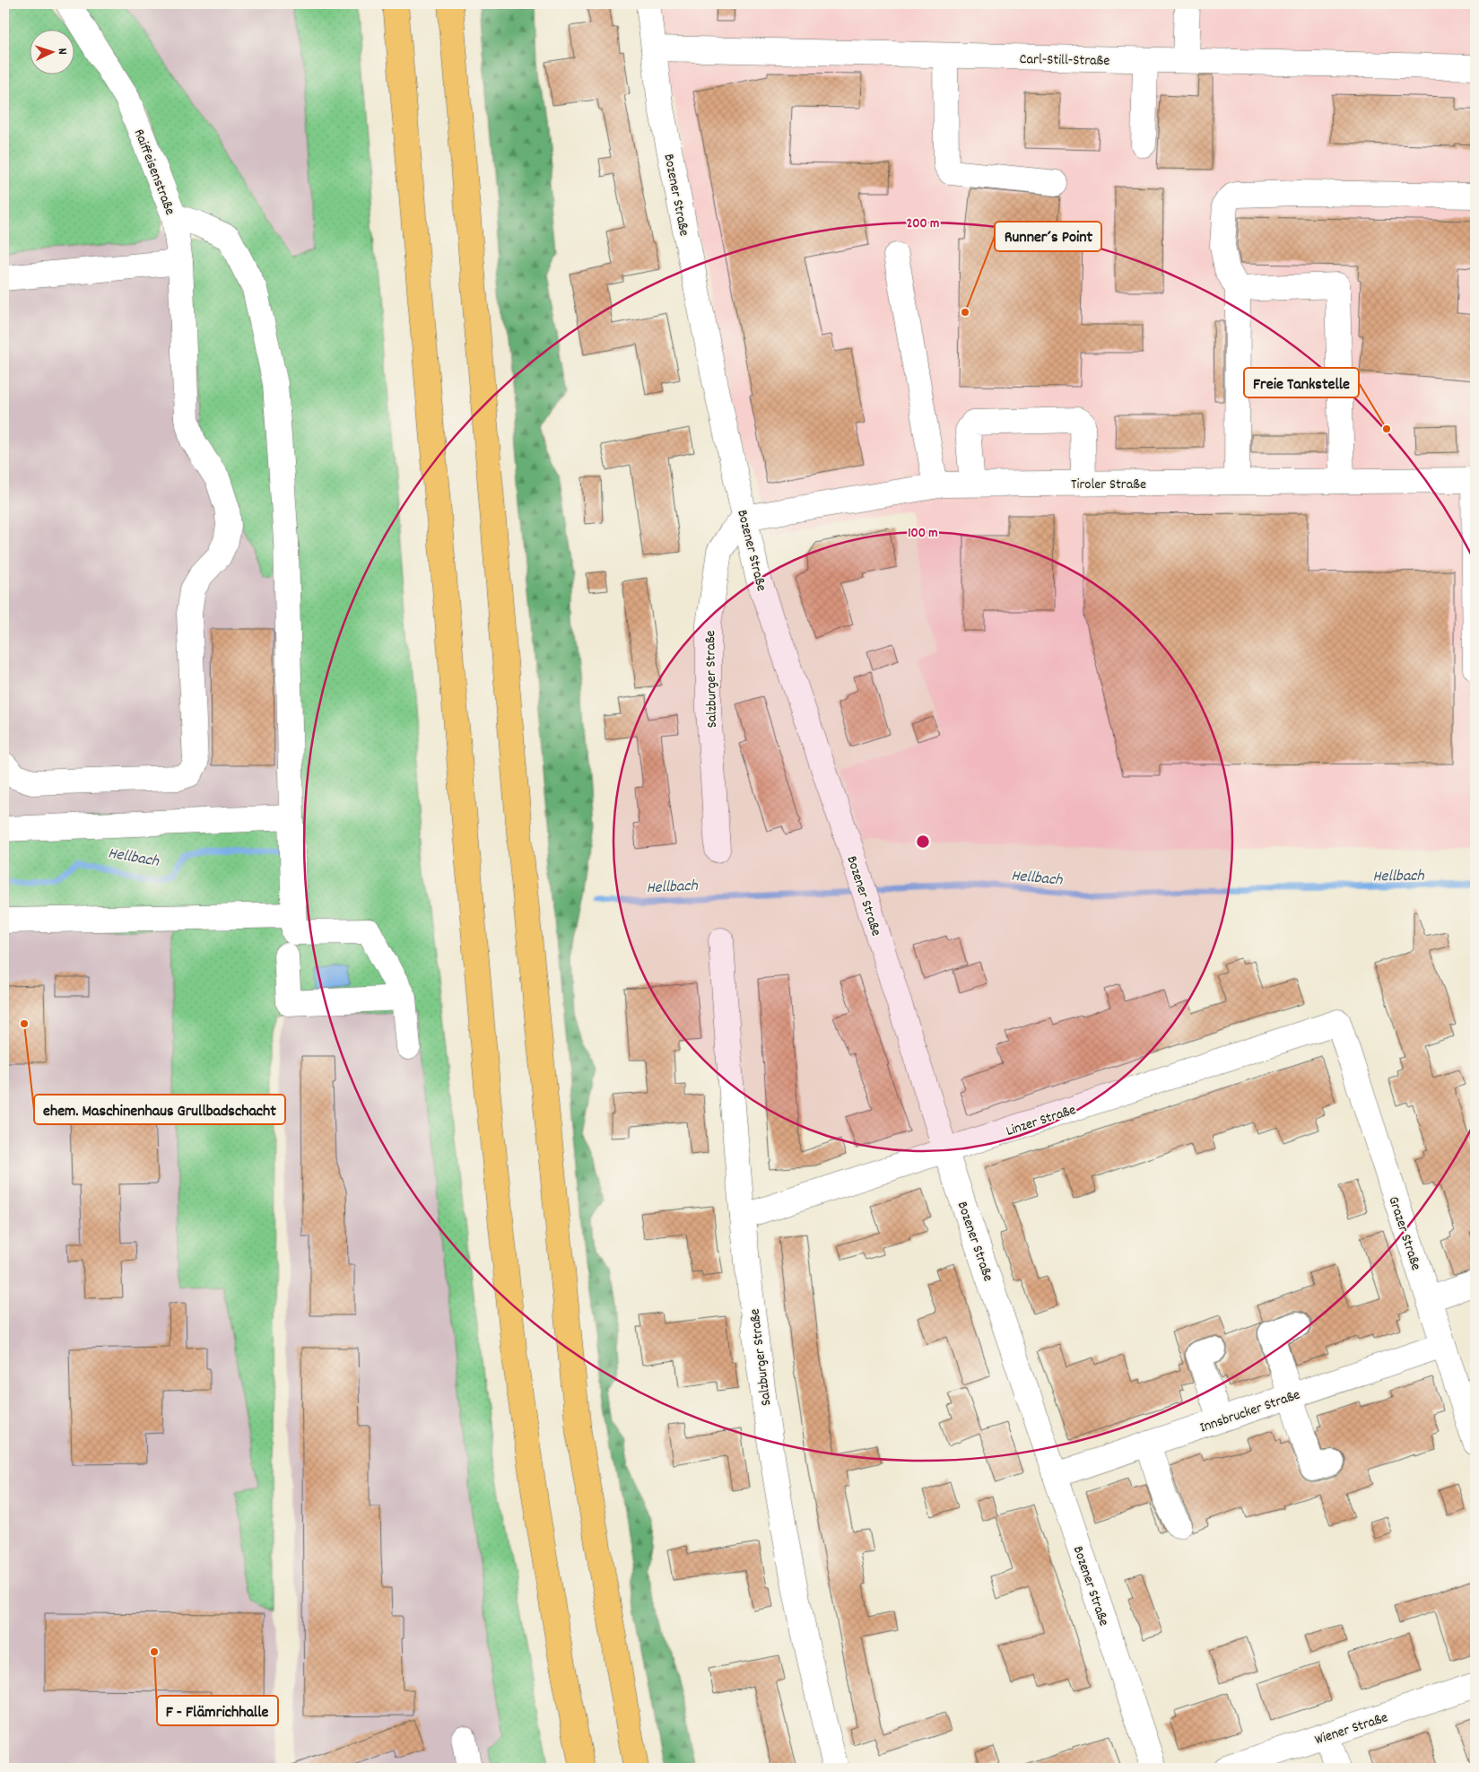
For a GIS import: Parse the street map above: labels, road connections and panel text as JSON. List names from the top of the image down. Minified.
{"streets":{"street":["Carl-Still-Straße","Raiffeisenstraße","Bozener Straße","Tiroler Straße","Salzburger Straße","Linzer Straße","Grazer Straße","Innsbrucker Straße","Wiener Straße"]},"crossings":[["Carl-Still-Straße","Bozener Straße"],["Bozener Straße","Tiroler Straße"],["Bozener Straße","Salzburger Straße"],["Bozener Straße","Linzer Straße"],["Bozener Straße","Innsbrucker Straße"],["Tiroler Straße","Salzburger Straße"],["Salzburger Straße","Linzer Straße"],["Linzer Straße","Grazer Straße"],["Grazer Straße","Innsbrucker Straße"]],"water":["Hellbach"],"places":["Runner´s Point","Freie Tankstelle","ehem. Maschinenhaus Grullbadschacht","F - Flämrichhalle"],"north":"right","rings":["200 m","100 m"]}
